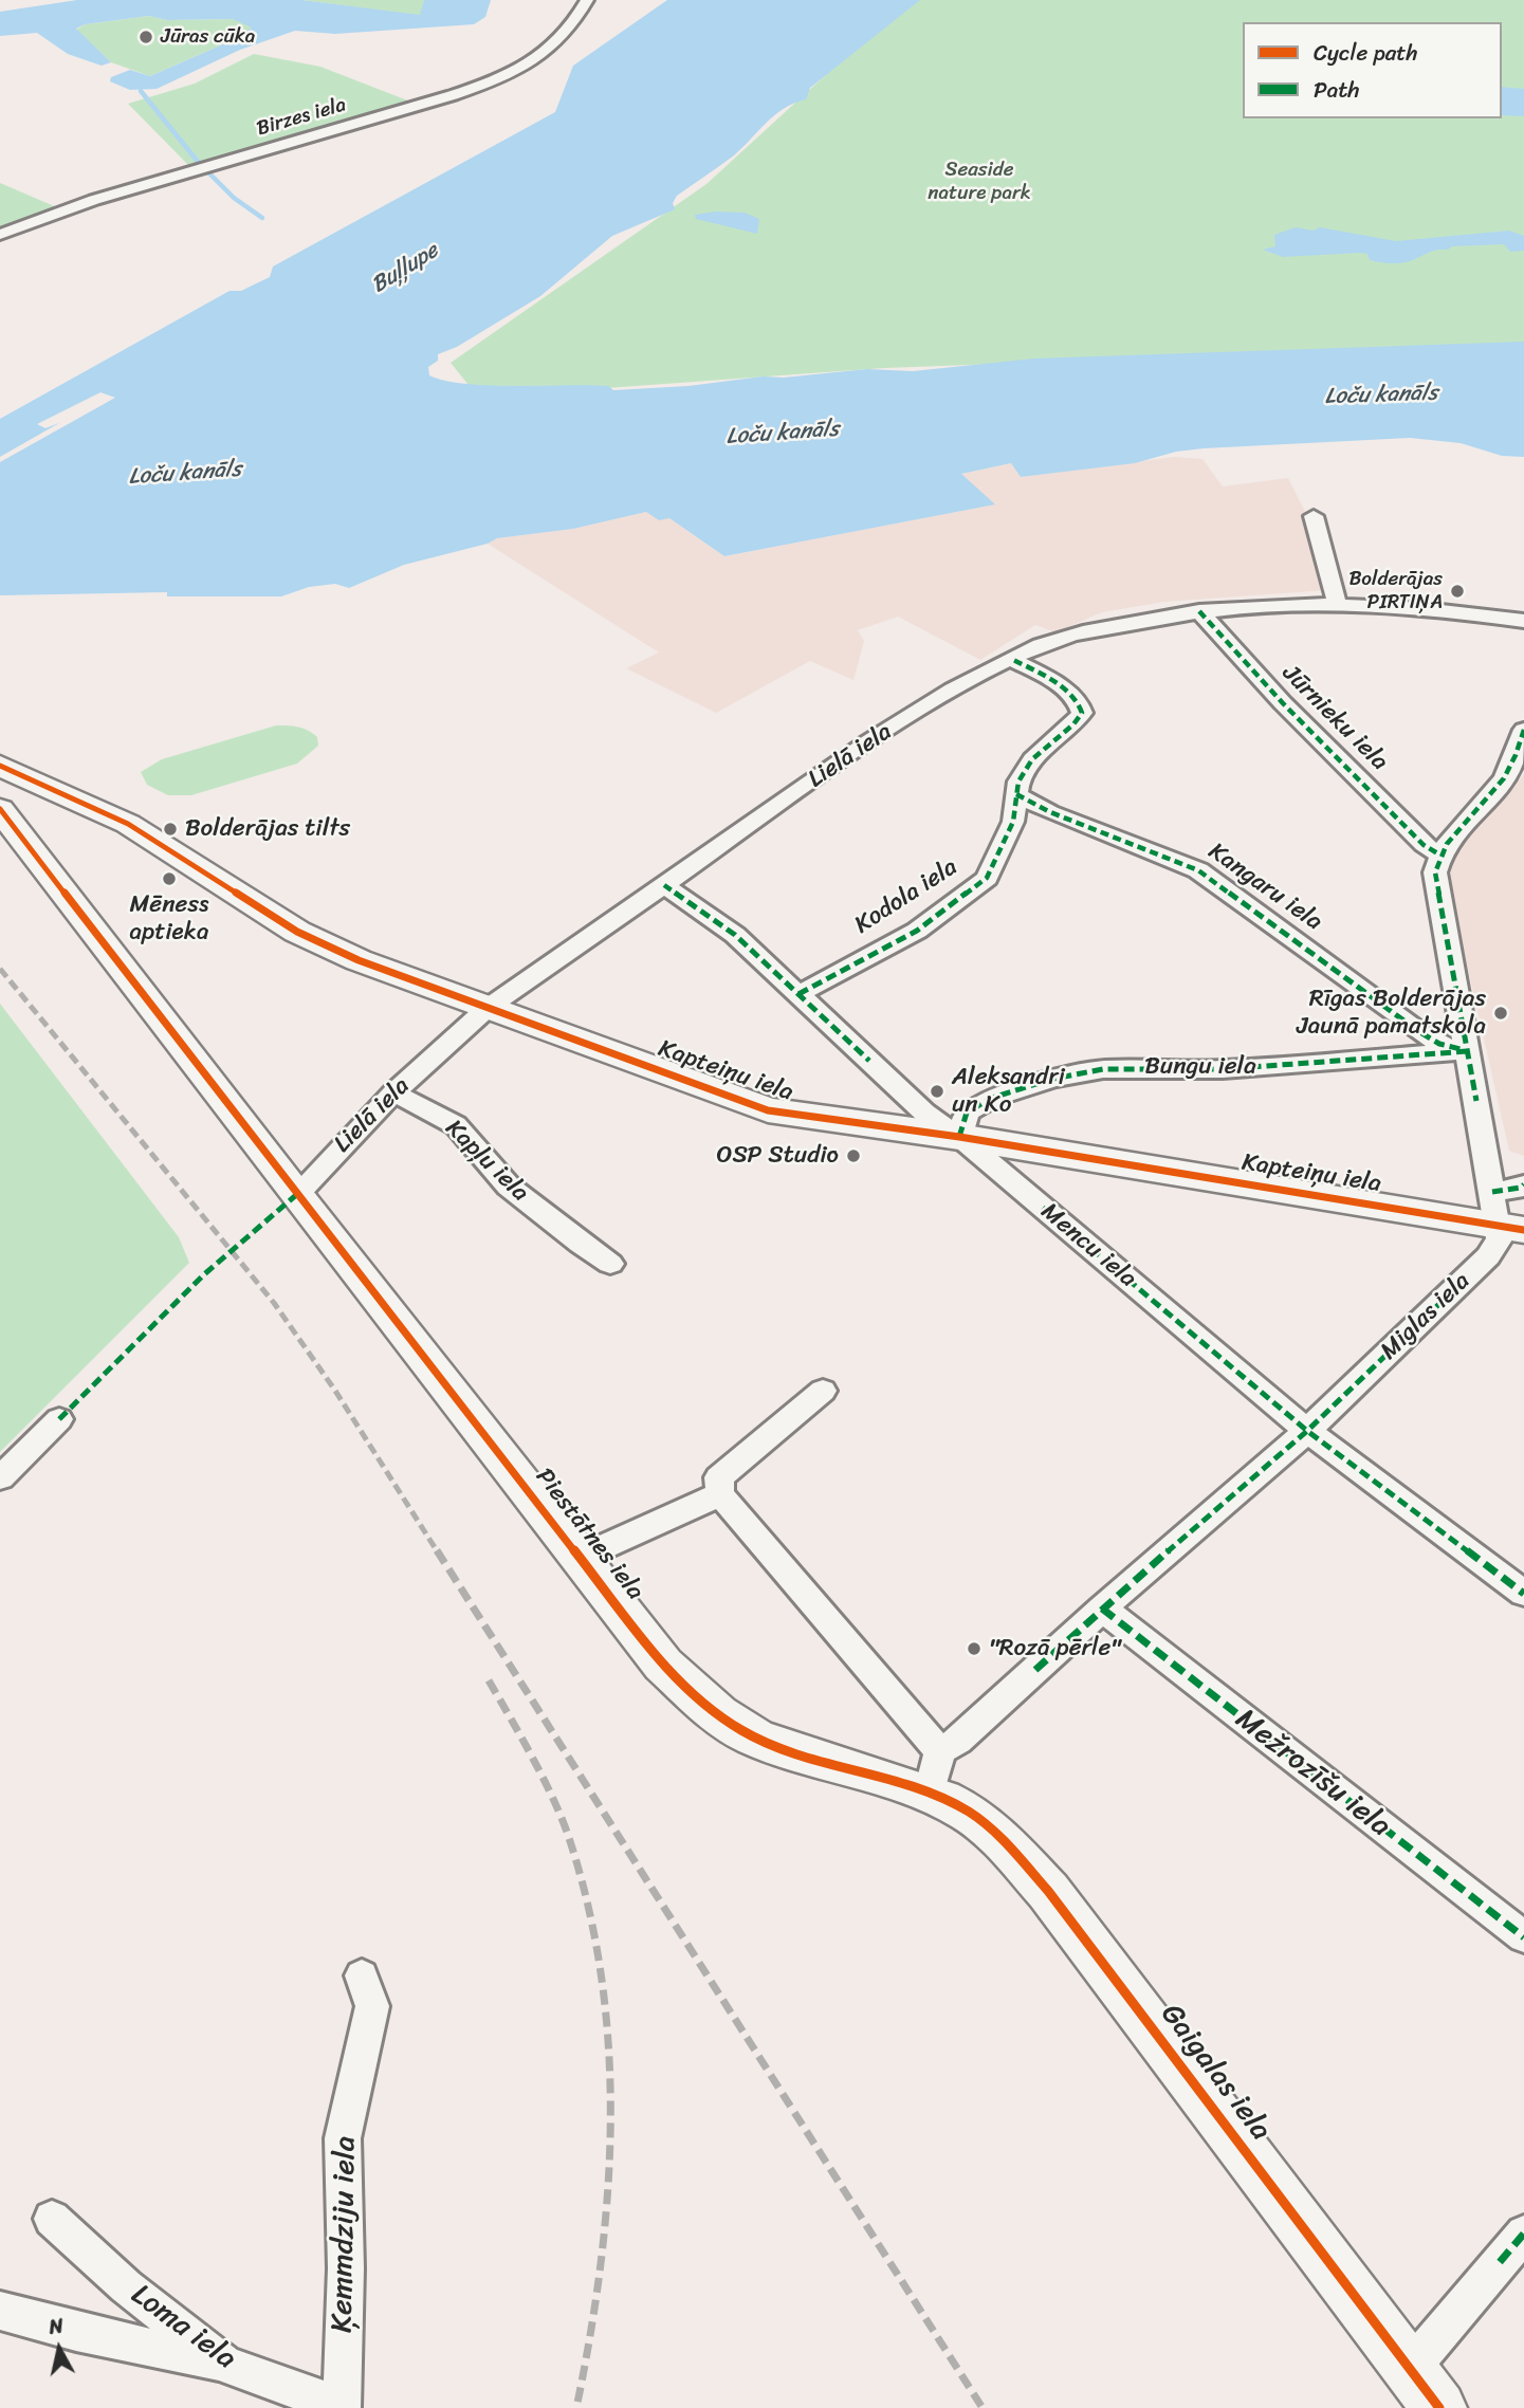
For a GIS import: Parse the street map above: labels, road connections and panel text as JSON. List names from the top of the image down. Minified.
{"streets":{"street":["Birzes iela","Jūrnieku iela","Lielā iela","Kangaru iela","Kodola iela","Bungu iela","Kapteiņu iela","Kapļu iela","Mencu iela","Miglas iela","Piestātnes iela","Mežrozīšu iela","Gaigalas iela","Ķemmdziju iela","Loma iela"]},"crossings":[["Jūrnieku iela","Lielā iela"],["Lielā iela","Kodola iela"],["Lielā iela","Kapteiņu iela"],["Lielā iela","Kapļu iela"],["Lielā iela","Mencu iela"],["Lielā iela","Piestātnes iela"],["Kangaru iela","Kodola iela"],["Kangaru iela","Bungu iela"],["Kodola iela","Mencu iela"],["Bungu iela","Kapteiņu iela"],["Bungu iela","Mencu iela"],["Kapteiņu iela","Mencu iela"],["Kapteiņu iela","Miglas iela"],["Mencu iela","Miglas iela"],["Miglas iela","Piestātnes iela"],["Miglas iela","Mežrozīšu iela"],["Miglas iela","Gaigalas iela"],["Piestātnes iela","Gaigalas iela"]],"water":["Buļļupe","Loču kanāls"],"parks":["Seaside nature park"],"places":["Jūras cūka","Bolderājas PIRTIŅA","Bolderājas tilts","Mēness aptieka","Rīgas Bolderājas Jaunā pamatskola","Aleksandri un Ko","OSP Studio","\"Rozā pērle\""],"legend":["Cycle path","Path"],"north":"top"}
